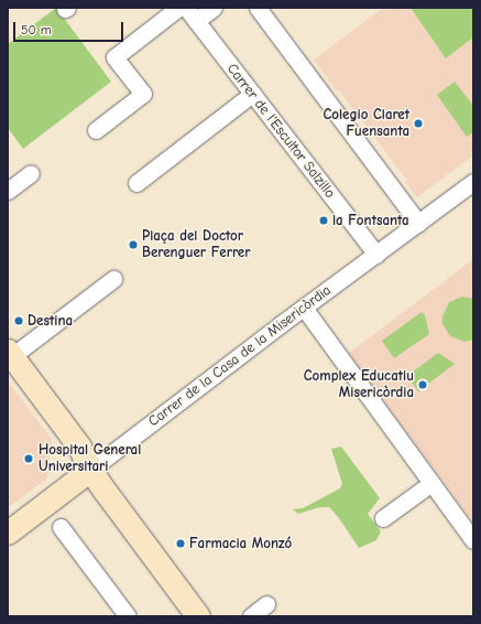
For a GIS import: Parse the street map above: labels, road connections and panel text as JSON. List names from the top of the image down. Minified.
{"streets":{"street":["Carrer de l'Escultor Salzillo","Carrer de la Casa de la Misericòrdia"]},"crossings":[["Carrer de l'Escultor Salzillo","Carrer de la Casa de la Misericòrdia"]],"places":["Colegio Claret Fuensanta","la Fontsanta","Plaça del Doctor Berenguer Ferrer","Destina","Complex Educatiu Misericòrdia","Hospital General Universitari","Farmacia Monzó"],"scale_bar":"50 m"}
